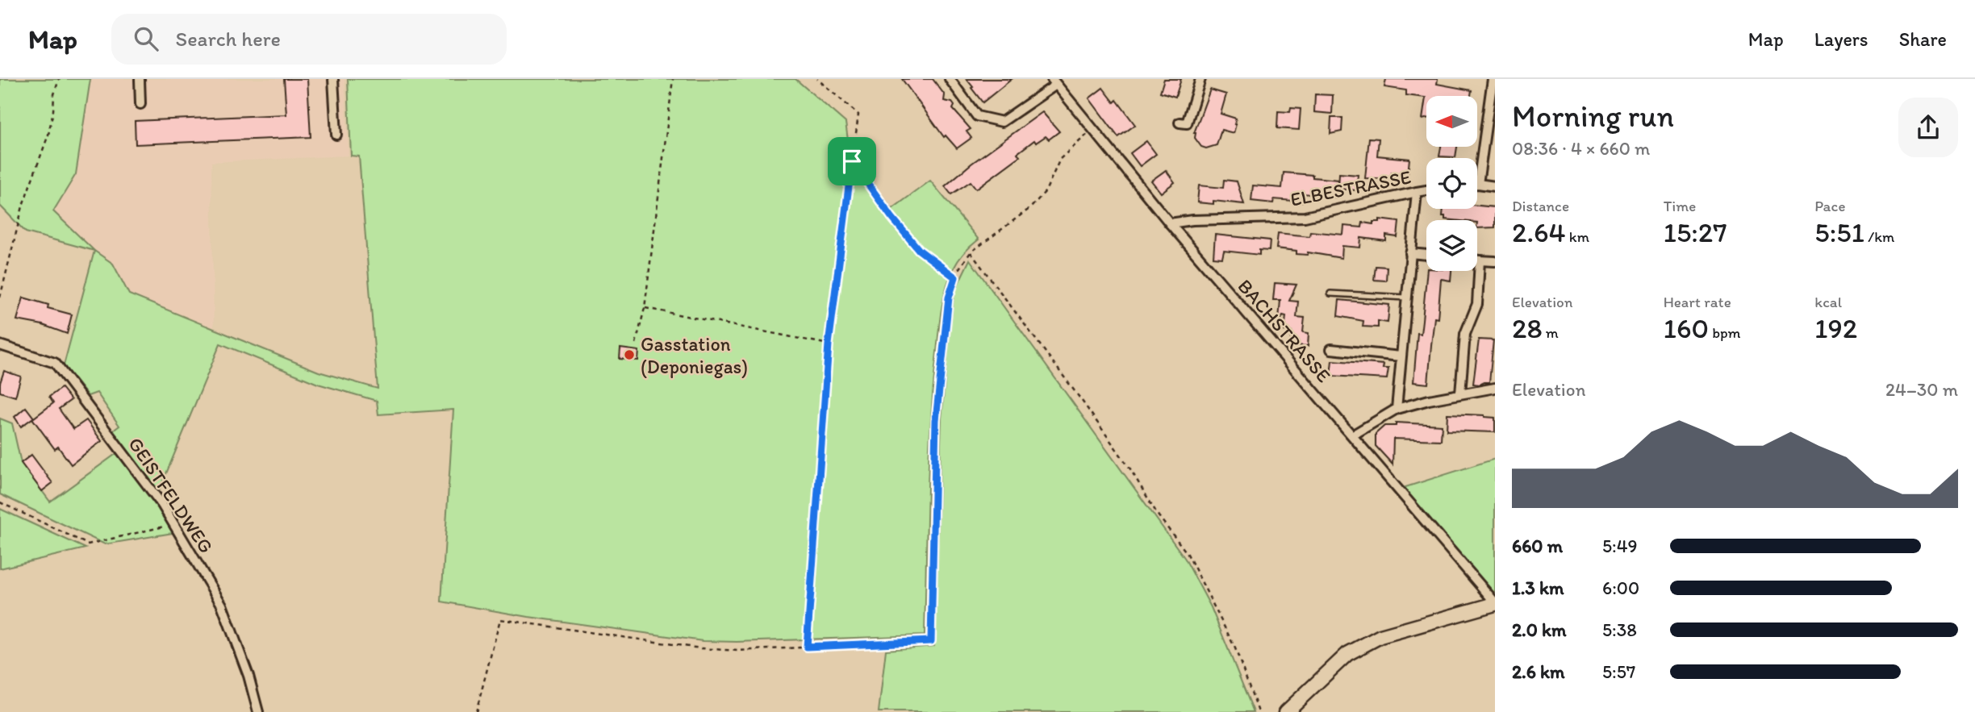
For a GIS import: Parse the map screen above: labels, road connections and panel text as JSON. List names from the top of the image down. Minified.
{"streets":{"street":["ELBESTRASSE","BACHSTRASSE","GEISTFELDWEG"]},"crossings":[["ELBESTRASSE","BACHSTRASSE"]],"places":["Gasstation (Deponiegas)"],"north":"left","page":{"header":"Map","search":"Search here","nav":["Map","Layers","Share"],"heading":["Morning run","08:36 · 4 × 660 m"],"stats":[["Distance","2.64 km"],["Time","15:27"],["Pace","5:51 /km"],["Elevation","28 m"],["Heart rate","160 bpm"],["kcal","192"]],"chart":["Elevation","24–30 m"],"list":[{"name":"660 m","note":"5:49"},{"name":"1.3 km","note":"6:00"},{"name":"2.0 km","note":"5:38"},{"name":"2.6 km","note":"5:57"}]}}
